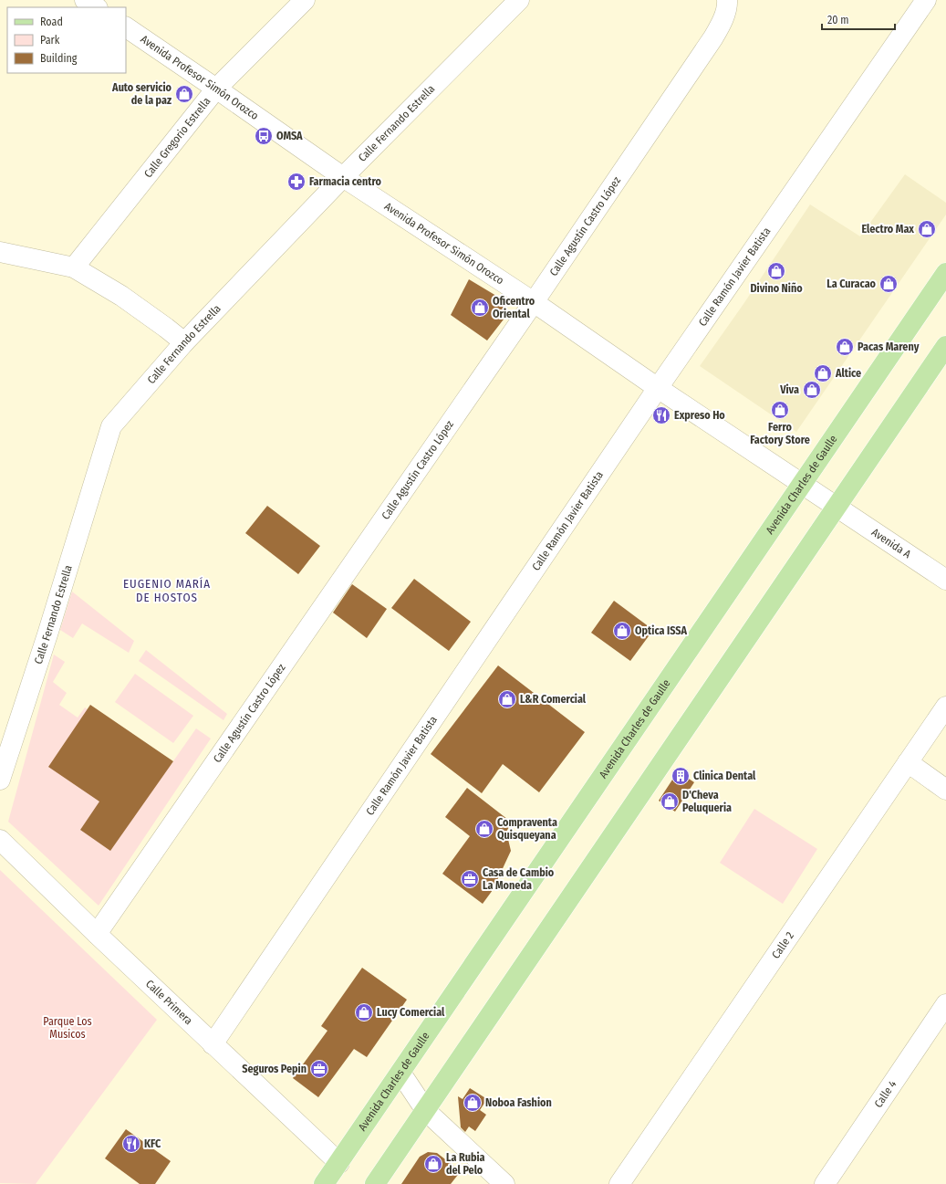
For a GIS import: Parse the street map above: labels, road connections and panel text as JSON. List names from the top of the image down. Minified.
{"streets":{"main road":["Avenida Charles de Gaulle"],"street":["Avenida Profesor Simón Orozco","Calle Fernando Estrella","Calle Gregorio Estrella","Calle Agustín Castro López","Calle Ramón Javier Batista","Avenida A","Calle 2","Calle Primera","Calle 4"]},"crossings":[["Avenida Profesor Simón Orozco","Calle Fernando Estrella"],["Avenida Profesor Simón Orozco","Calle Gregorio Estrella"],["Avenida Profesor Simón Orozco","Calle Agustín Castro López"],["Avenida Profesor Simón Orozco","Calle Ramón Javier Batista"],["Avenida Profesor Simón Orozco","Avenida Charles de Gaulle"],["Avenida Profesor Simón Orozco","Avenida A"],["Calle Agustín Castro López","Calle Primera"],["Calle Ramón Javier Batista","Calle Primera"],["Avenida Charles de Gaulle","Calle Primera"]],"districts":["EUGENIO MARÍA DE HOSTOS"],"parks":["Parque Los Musicos"],"places":{"shop":["Auto servicio de la paz","Electro Max","Divino Niño","La Curacao","Oficentro Oriental","Pacas Mareny","Altice","Viva","Ferro Factory Store","Optica ISSA","L&R Comercial","D'Cheva Peluqueria","Compraventa Quisqueyana","Lucy Comercial","Noboa Fashion","La Rubia del Pelo"],"bus stop":["OMSA"],"pharmacy":["Farmacia centro"],"restaurant":["Expreso Ho","KFC"],"building":["Clinica Dental"],"office":["Casa de Cambio La Moneda","Seguros Pepin"]},"legend":["Road","Park","Building"],"scale_bar":"20 m"}
